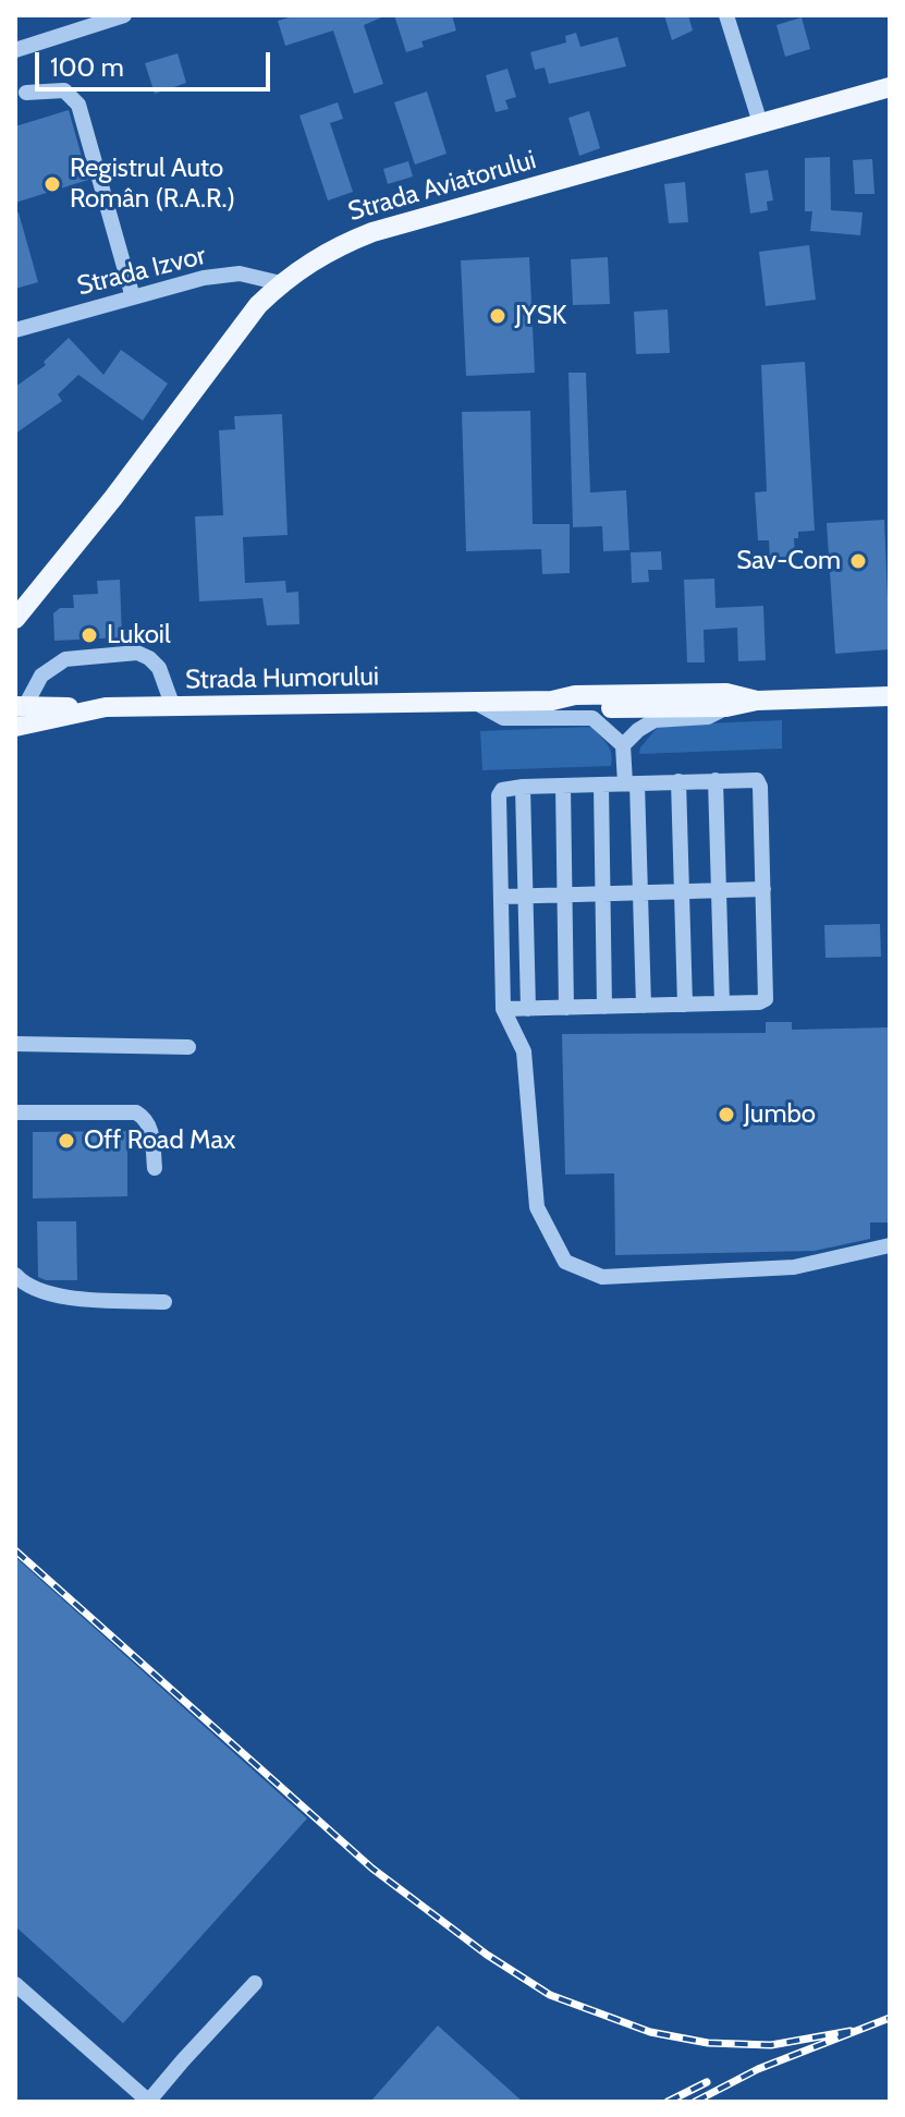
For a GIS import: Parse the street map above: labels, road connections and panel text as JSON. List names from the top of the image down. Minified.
{"streets":{"main road":["Strada Aviatorului","Strada Humorului"],"street":["Strada Izvor"]},"crossings":[["Strada Aviatorului","Strada Izvor"]],"places":["Registrul Auto Român (R.A.R.)","JYSK","Sav-Com","Lukoil","Jumbo","Off Road Max"],"scale_bar":"100 m"}
